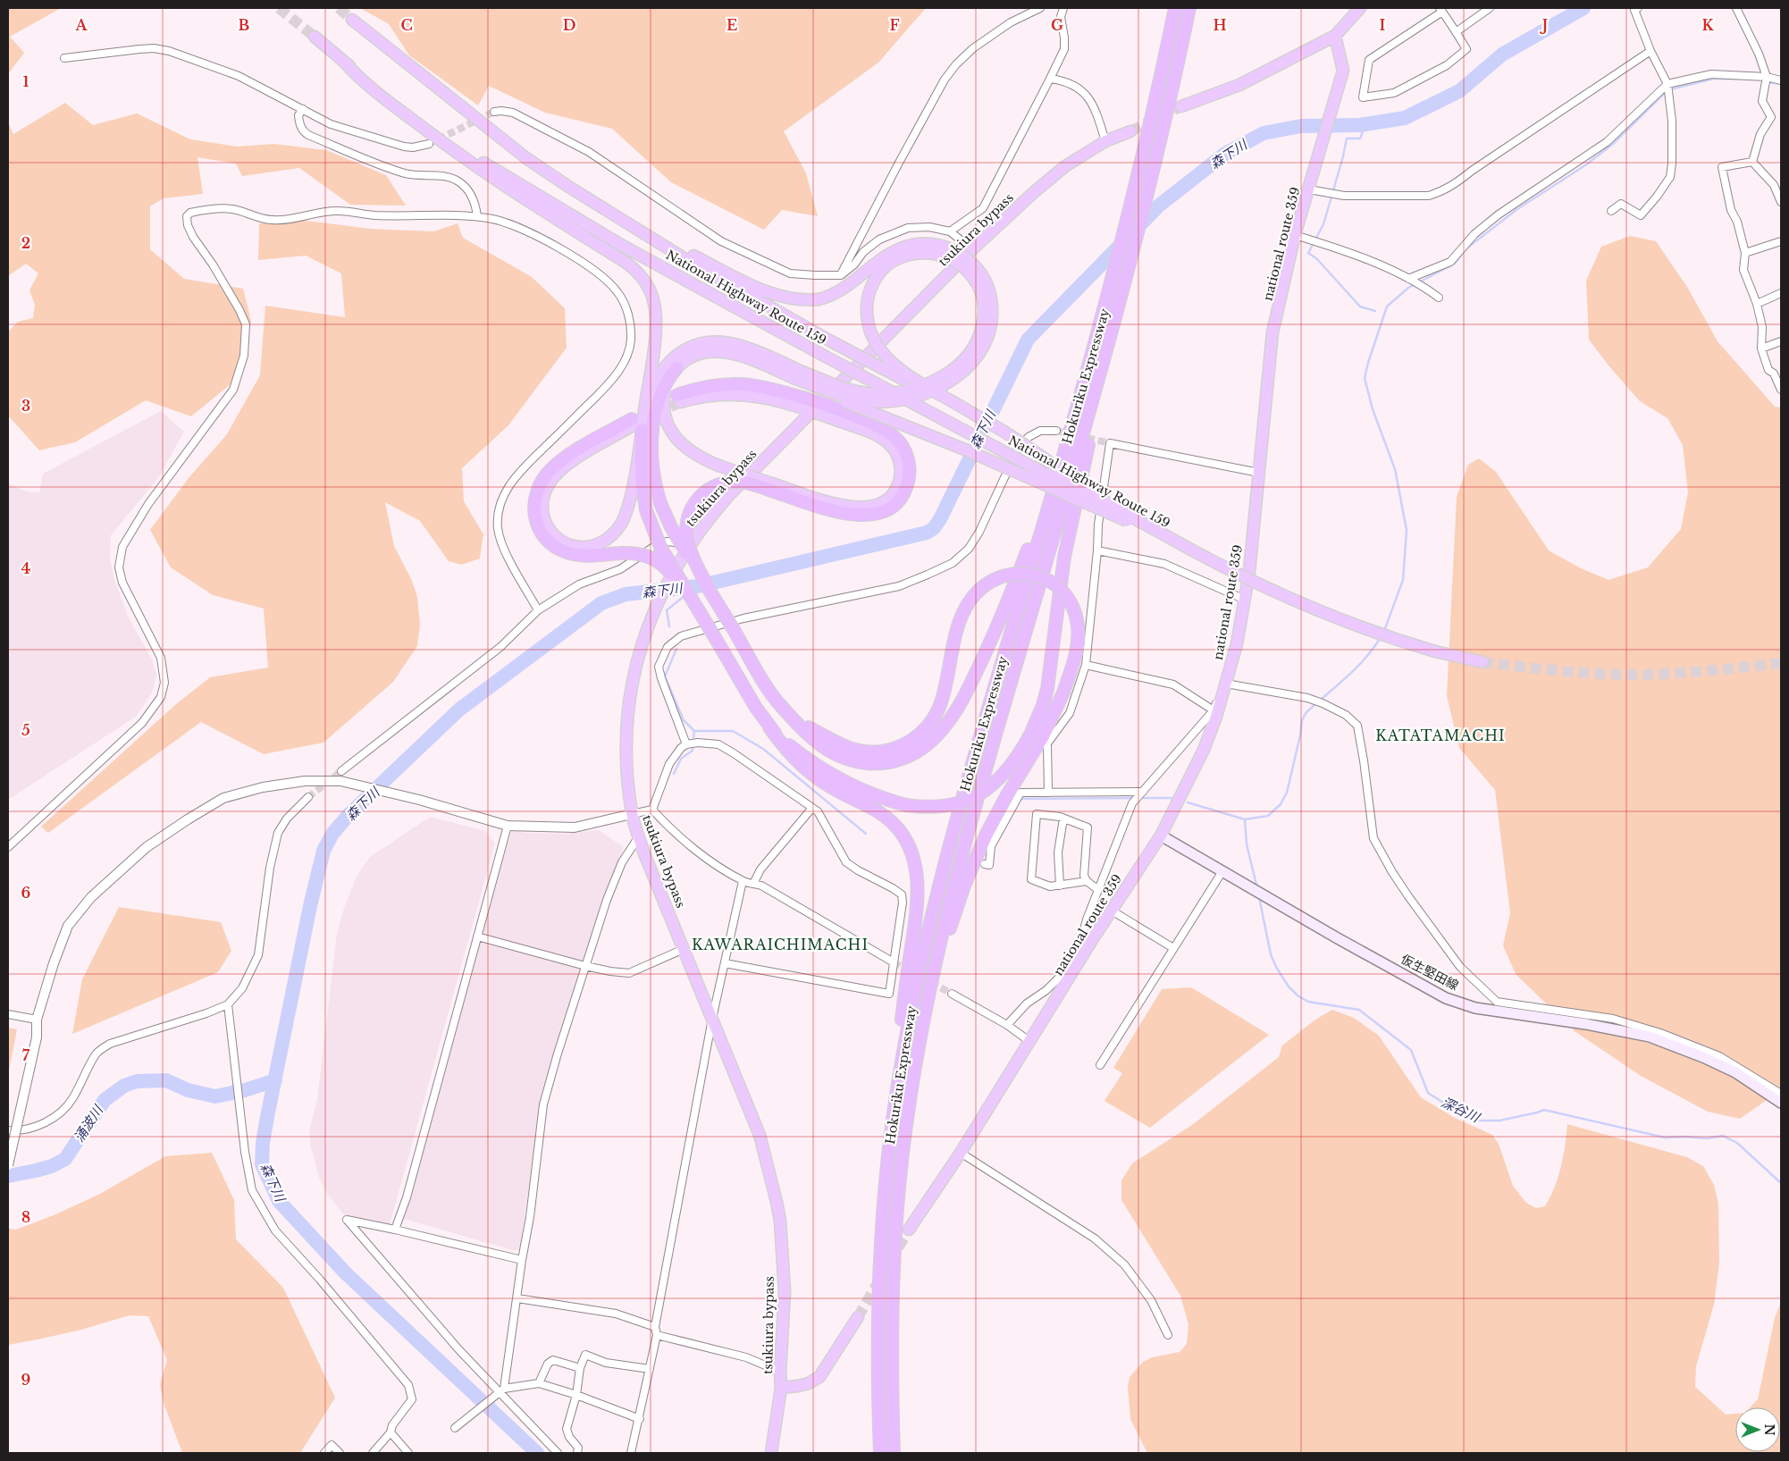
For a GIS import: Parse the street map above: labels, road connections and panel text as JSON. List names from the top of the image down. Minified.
{"streets":{"highway":["tsukiura bypass","national route 359","National Highway Route 159","Hokuriku Expressway"],"main road":["仮生堅田線"]},"crossings":[["national route 359","仮生堅田線"]],"districts":["KATATAMACHI","KAWARAICHIMACHI"],"water":["森下川","深谷川","涌波川"],"north":"right","grid":{"columns":["A","B","C","D","E","F","G","H","I","J","K"],"rows":["1","2","3","4","5","6","7","8","9"]}}
